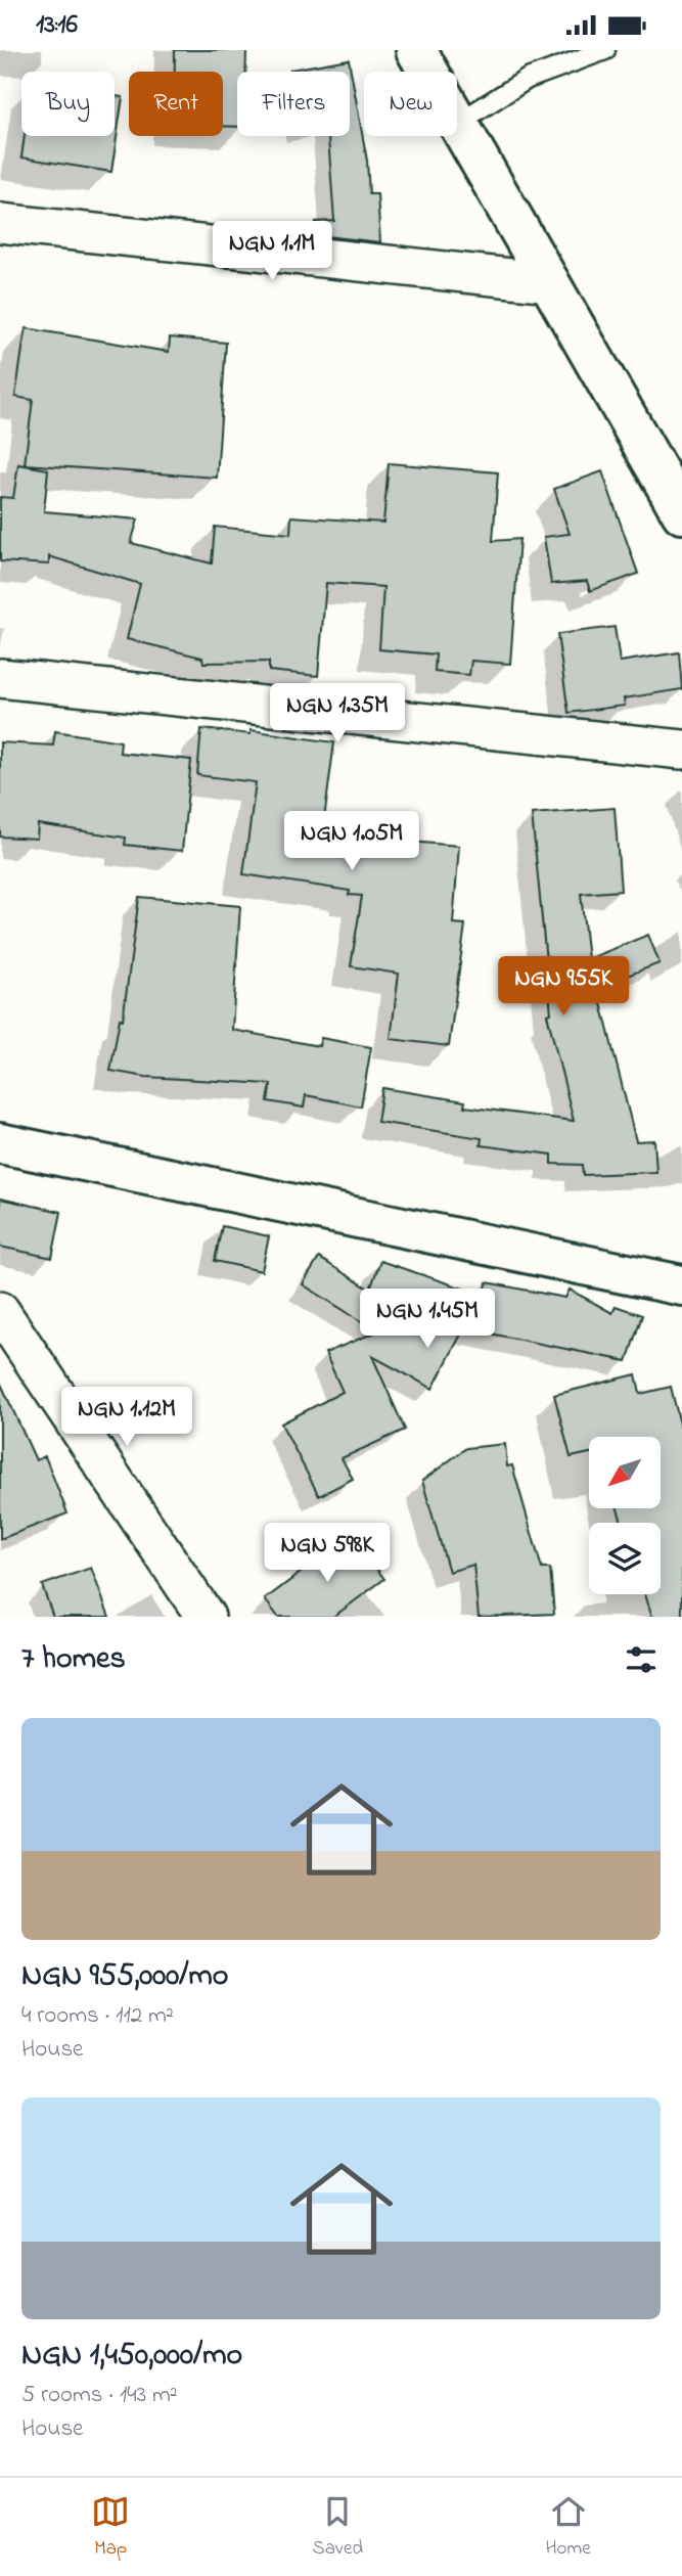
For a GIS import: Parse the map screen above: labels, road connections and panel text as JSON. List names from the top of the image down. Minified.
{"north":"bottom left","page":{"status":"13:16","chip":["Buy","Rent","Filters","New"],"price":["NGN 1.1M","NGN 1.35M","NGN 1.05M","NGN 955K","NGN 1.45M","NGN 1.12M","NGN 598K"],"heading":"7 homes","list":[{"name":"NGN 955,000/mo","note":"4 rooms · 112 m² · House"},{"name":"NGN 1,450,000/mo","note":"5 rooms · 143 m² · House"}],"tabs":["Map","Saved","Home"]}}
